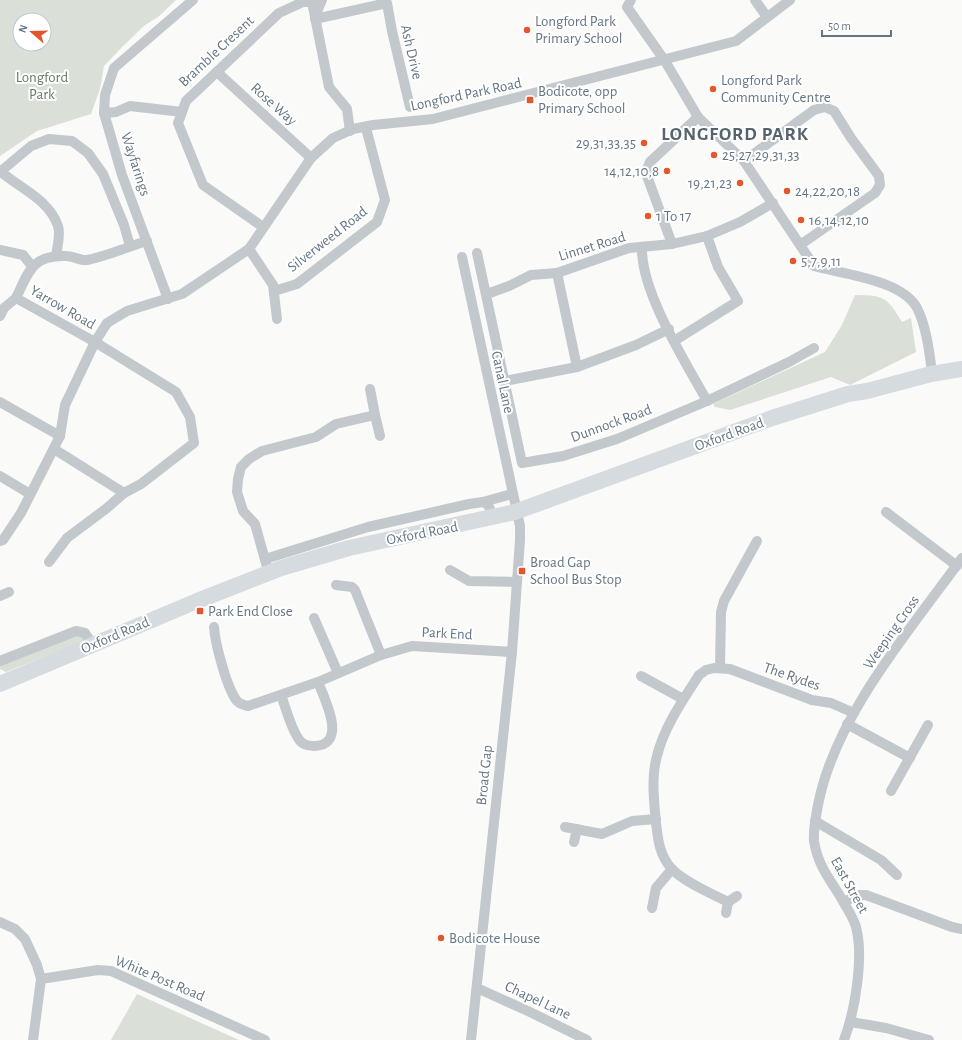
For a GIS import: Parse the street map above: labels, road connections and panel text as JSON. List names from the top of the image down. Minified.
{"streets":{"main road":["Oxford Road"],"street":["Bramble Cresent","Ash Drive","Longford Park Road","Rose Way","Wayfarings","Silverweed Road","Linnet Road","Yarrow Road","Canal Lane","Dunnock Road","Weeping Cross","Park End","The Rydes","Broad Gap","East Street","White Post Road","Chapel Lane"]},"crossings":[["Bramble Cresent","Ash Drive"],["Bramble Cresent","Longford Park Road"],["Bramble Cresent","Rose Way"],["Bramble Cresent","Wayfarings"],["Longford Park Road","Rose Way"],["Longford Park Road","Wayfarings"],["Longford Park Road","Silverweed Road"],["Longford Park Road","Yarrow Road"],["Wayfarings","Yarrow Road"],["Canal Lane","Oxford Road"],["Canal Lane","Broad Gap"],["Oxford Road","Broad Gap"],["Weeping Cross","The Rydes"],["Weeping Cross","East Street"],["Park End","Broad Gap"],["Broad Gap","Chapel Lane"]],"districts":["LONGFORD PARK"],"parks":["Longford Park"],"places":{"other":["Longford Park Primary School","Longford Park Community Centre","29,31,33,35","25,27,29,31,33","14,12,10,8","19,21,23","24,22,20,18","1 To 17","16,14,12,10","5,7,9,11","Bodicote House"],"transit":["Bodicote, opp Primary School","Broad Gap School Bus Stop","Park End Close"]},"scale_bar":"50 m","north":"left"}
